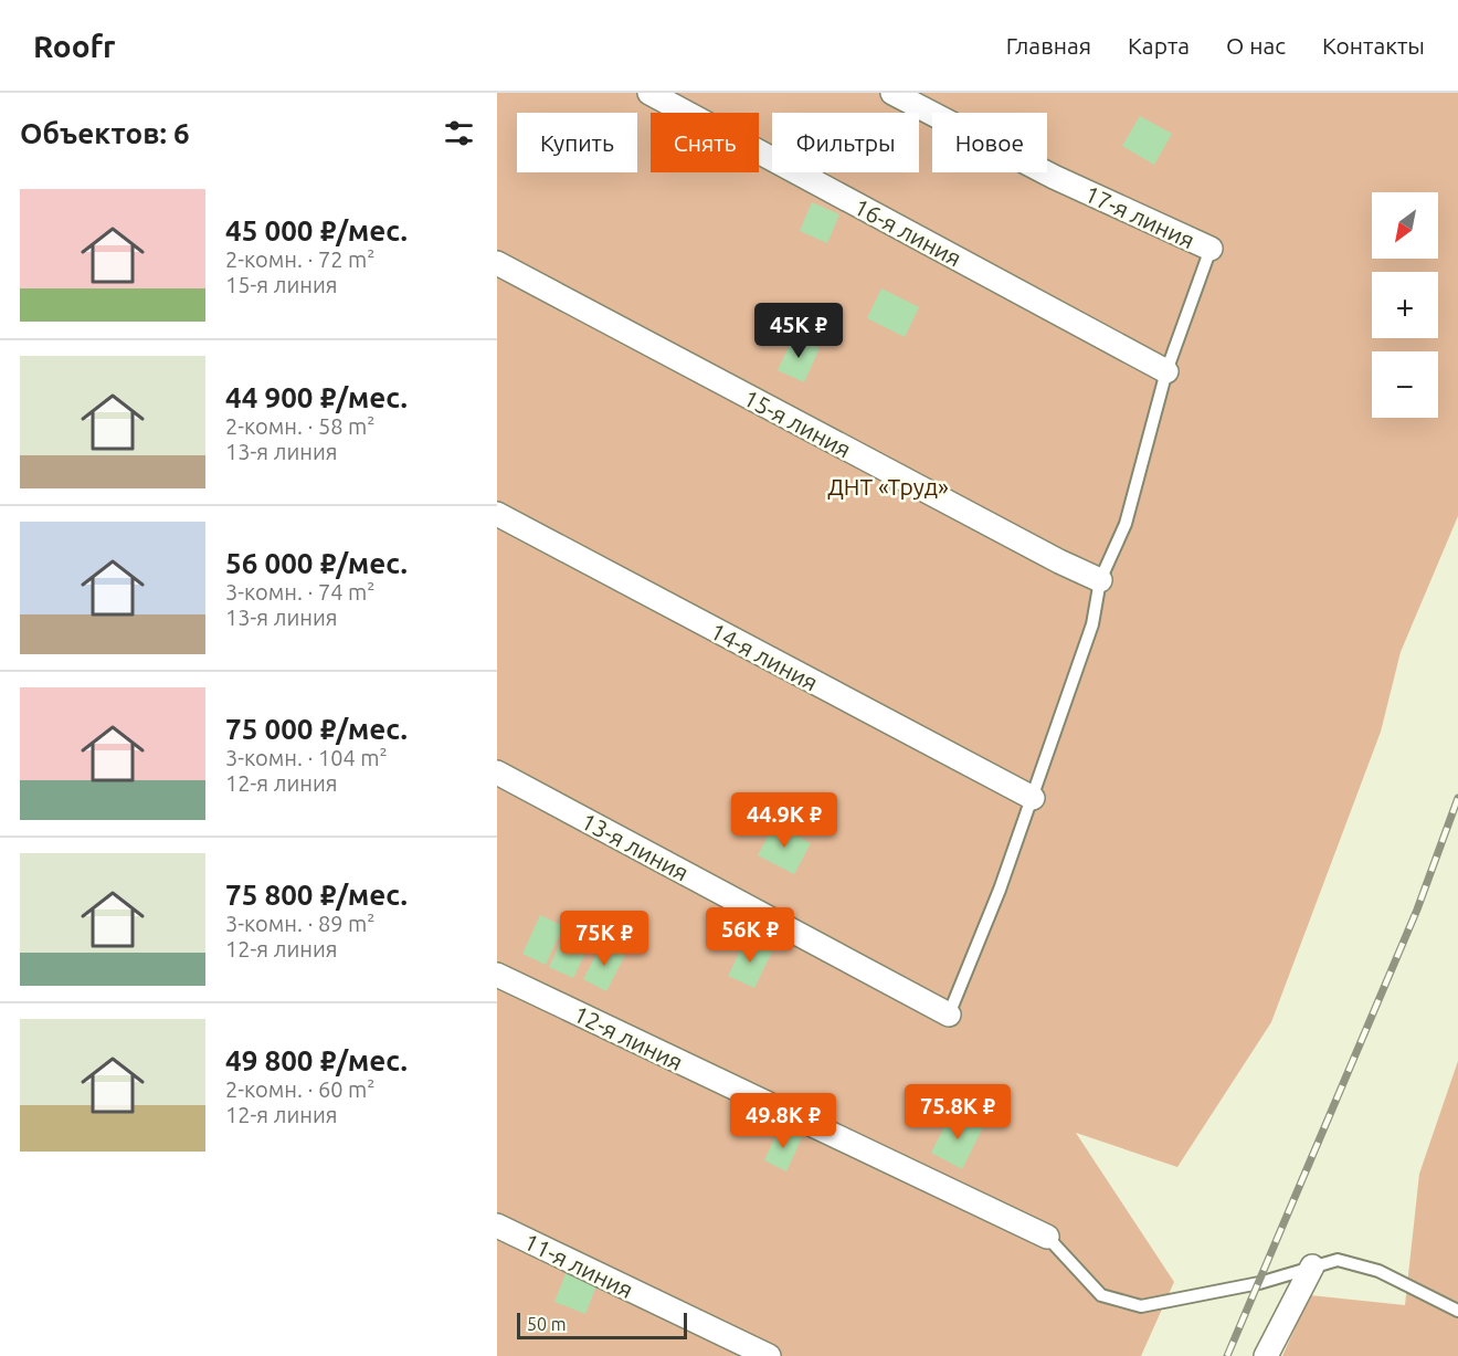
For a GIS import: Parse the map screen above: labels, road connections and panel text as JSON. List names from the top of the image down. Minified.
{"streets":{"street":["17-я линия","16-я линия","15-я линия","14-я линия","13-я линия","12-я линия","11-я линия"]},"parks":["ДНТ «Труд»"],"scale_bar":"50 m","north":"bottom left","page":{"header":"Roofr","nav":["Главная","Карта","О нас","Контакты"],"heading":"Объектов: 6","chip":["Купить","Снять","Фильтры","Новое"],"list":[{"name":"45 000 ₽/мес.","note":"2-комн. · 72 m² · 15-я линия"},{"name":"44 900 ₽/мес.","note":"2-комн. · 58 m² · 13-я линия"},{"name":"56 000 ₽/мес.","note":"3-комн. · 74 m² · 13-я линия"},{"name":"75 000 ₽/мес.","note":"3-комн. · 104 m² · 12-я линия"},{"name":"75 800 ₽/мес.","note":"3-комн. · 89 m² · 12-я линия"},{"name":"49 800 ₽/мес.","note":"2-комн. · 60 m² · 12-я линия"}],"map_buttons":["+","−"],"price":["45K ₽","44.9K ₽","56K ₽","75K ₽","75.8K ₽","49.8K ₽"],"scale":"50 m"}}
